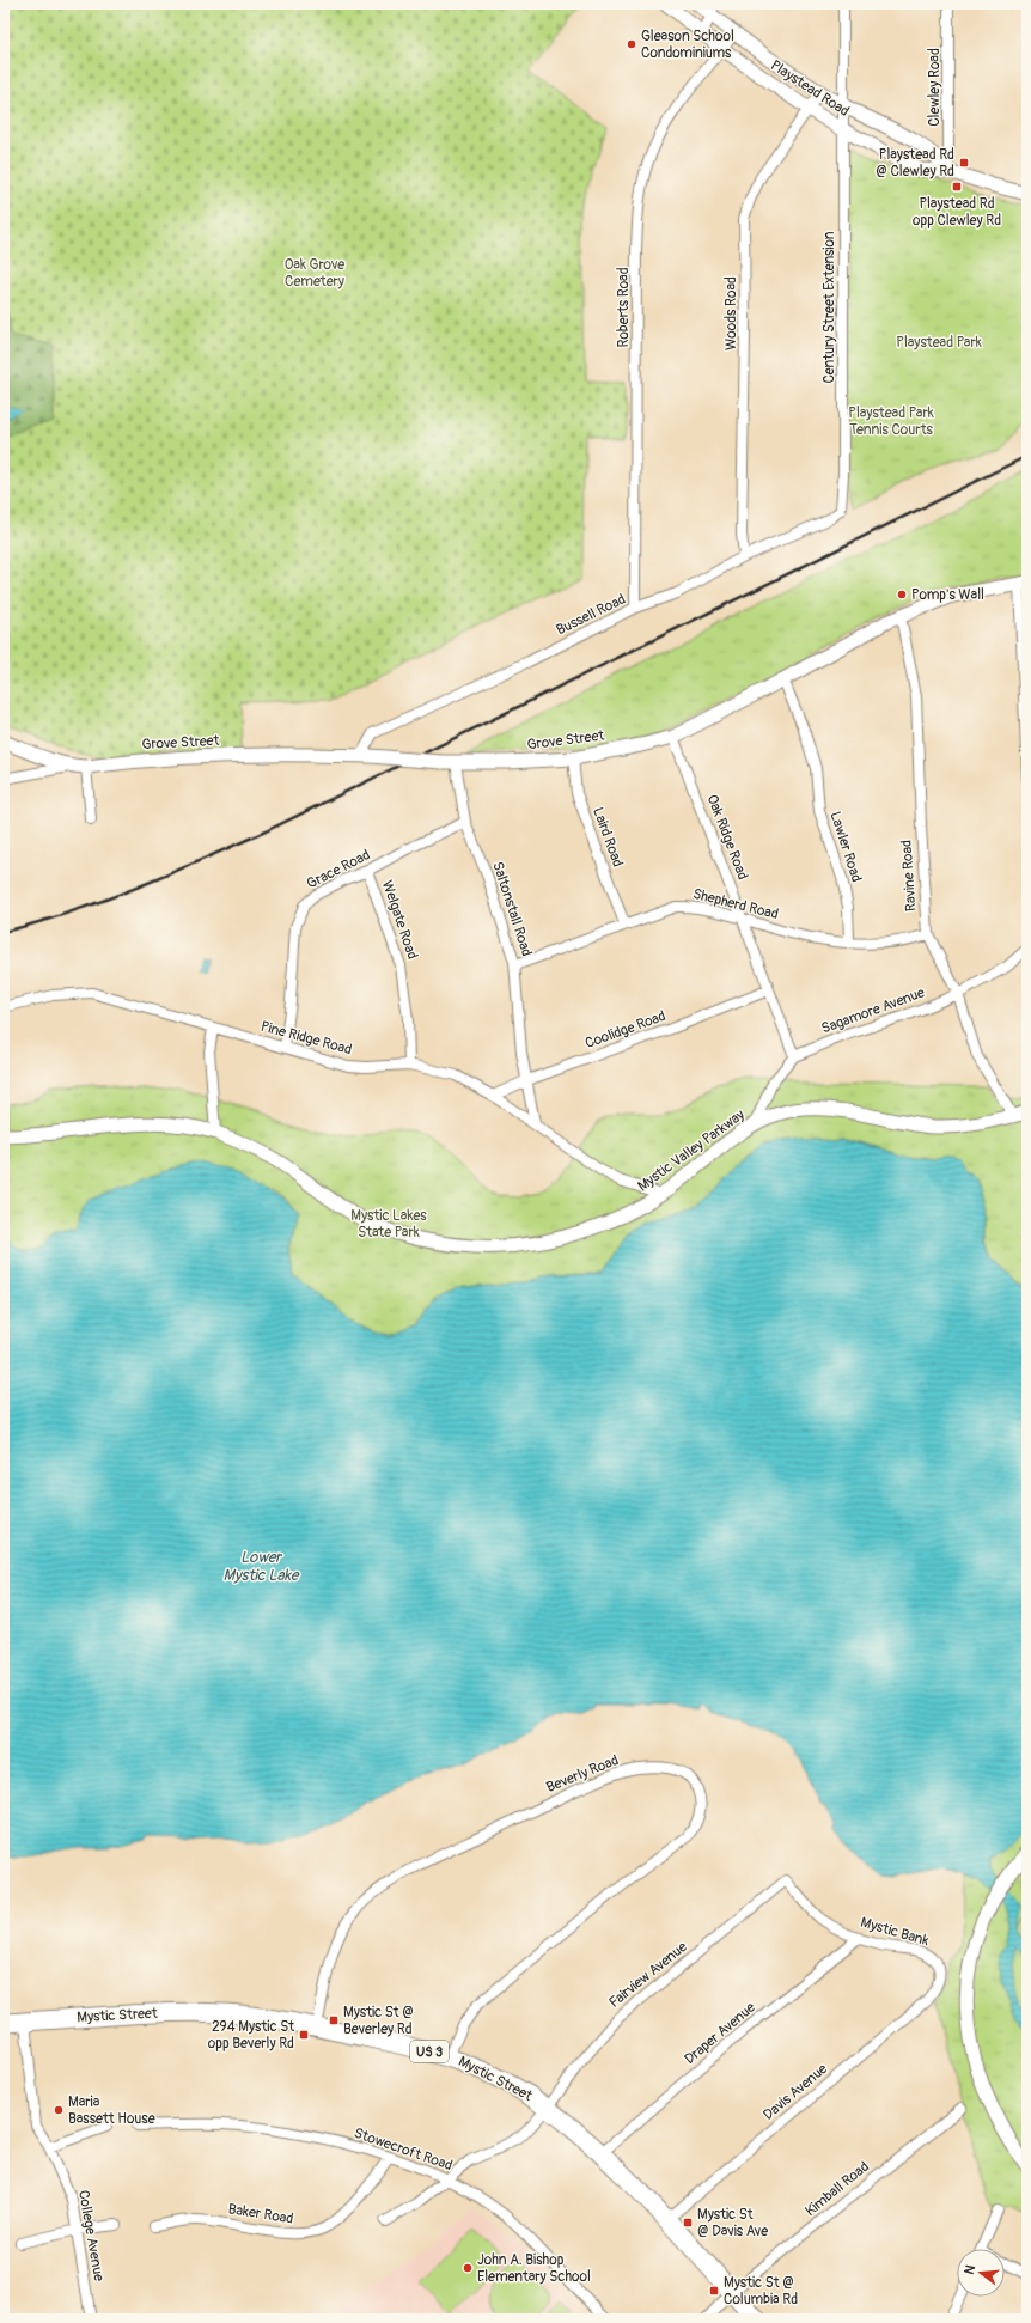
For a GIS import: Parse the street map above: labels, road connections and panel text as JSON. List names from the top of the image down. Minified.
{"streets":{"highway":["Mystic Street","US 3"],"main road":["Playstead Road","Grove Street","Mystic Valley Parkway"],"street":["Clewley Road","Roberts Road","Century Street Extension","Woods Road","Bussell Road","Laird Road","Oak Ridge Road","Lawler Road","Grace Road","Ravine Road","Shepherd Road","Saltonstall Road","Welgate Road","Sagamore Avenue","Coolidge Road","Pine Ridge Road","Beverly Road","Mystic Bank","Fairview Avenue","Draper Avenue","Davis Avenue","Stowecroft Road","Kimball Road","Baker Road","College Avenue"]},"crossings":[["Clewley Road","Playstead Road"],["Playstead Road","Roberts Road"],["Playstead Road","Century Street Extension"],["Playstead Road","Woods Road"],["Roberts Road","Bussell Road"],["Century Street Extension","Bussell Road"],["Woods Road","Bussell Road"],["Bussell Road","Grove Street"],["Grove Street","Laird Road"],["Grove Street","Oak Ridge Road"],["Grove Street","Lawler Road"],["Grove Street","Ravine Road"],["Grove Street","Saltonstall Road"],["Laird Road","Shepherd Road"],["Oak Ridge Road","Shepherd Road"],["Oak Ridge Road","Sagamore Avenue"],["Oak Ridge Road","Coolidge Road"],["Lawler Road","Shepherd Road"],["Grace Road","Saltonstall Road"],["Grace Road","Welgate Road"],["Grace Road","Pine Ridge Road"],["Ravine Road","Shepherd Road"],["Ravine Road","Sagamore Avenue"],["Ravine Road","Mystic Valley Parkway"],["Shepherd Road","Saltonstall Road"],["Saltonstall Road","Coolidge Road"],["Saltonstall Road","Pine Ridge Road"],["Welgate Road","Pine Ridge Road"],["Sagamore Avenue","Mystic Valley Parkway"],["Coolidge Road","Pine Ridge Road"],["Pine Ridge Road","Mystic Valley Parkway"],["Beverly Road","Mystic Street"],["Mystic Bank","Fairview Avenue"],["Mystic Bank","Draper Avenue"],["Mystic Bank","Davis Avenue"],["Fairview Avenue","Mystic Street"],["Fairview Avenue","Stowecroft Road"],["Mystic Street","Draper Avenue"],["Mystic Street","Davis Avenue"],["Mystic Street","Kimball Road"],["Mystic Street","College Avenue"],["Stowecroft Road","Baker Road"]],"water":["Lower Mystic Lake"],"parks":["Oak Grove Cemetery","Playstead Park","Playstead Park Tennis Courts","Mystic Lakes State Park"],"places":{"other":["Gleason School Condominiums","Pomp's Wall","Maria Bassett House","John A. Bishop Elementary School"],"transit":["Playstead Rd @ Clewley Rd","Playstead Rd opp Clewley Rd","Mystic St @ Beverley Rd","294 Mystic St opp Beverly Rd","Mystic St @ Davis Ave","Mystic St @ Columbia Rd"]},"north":"left"}
